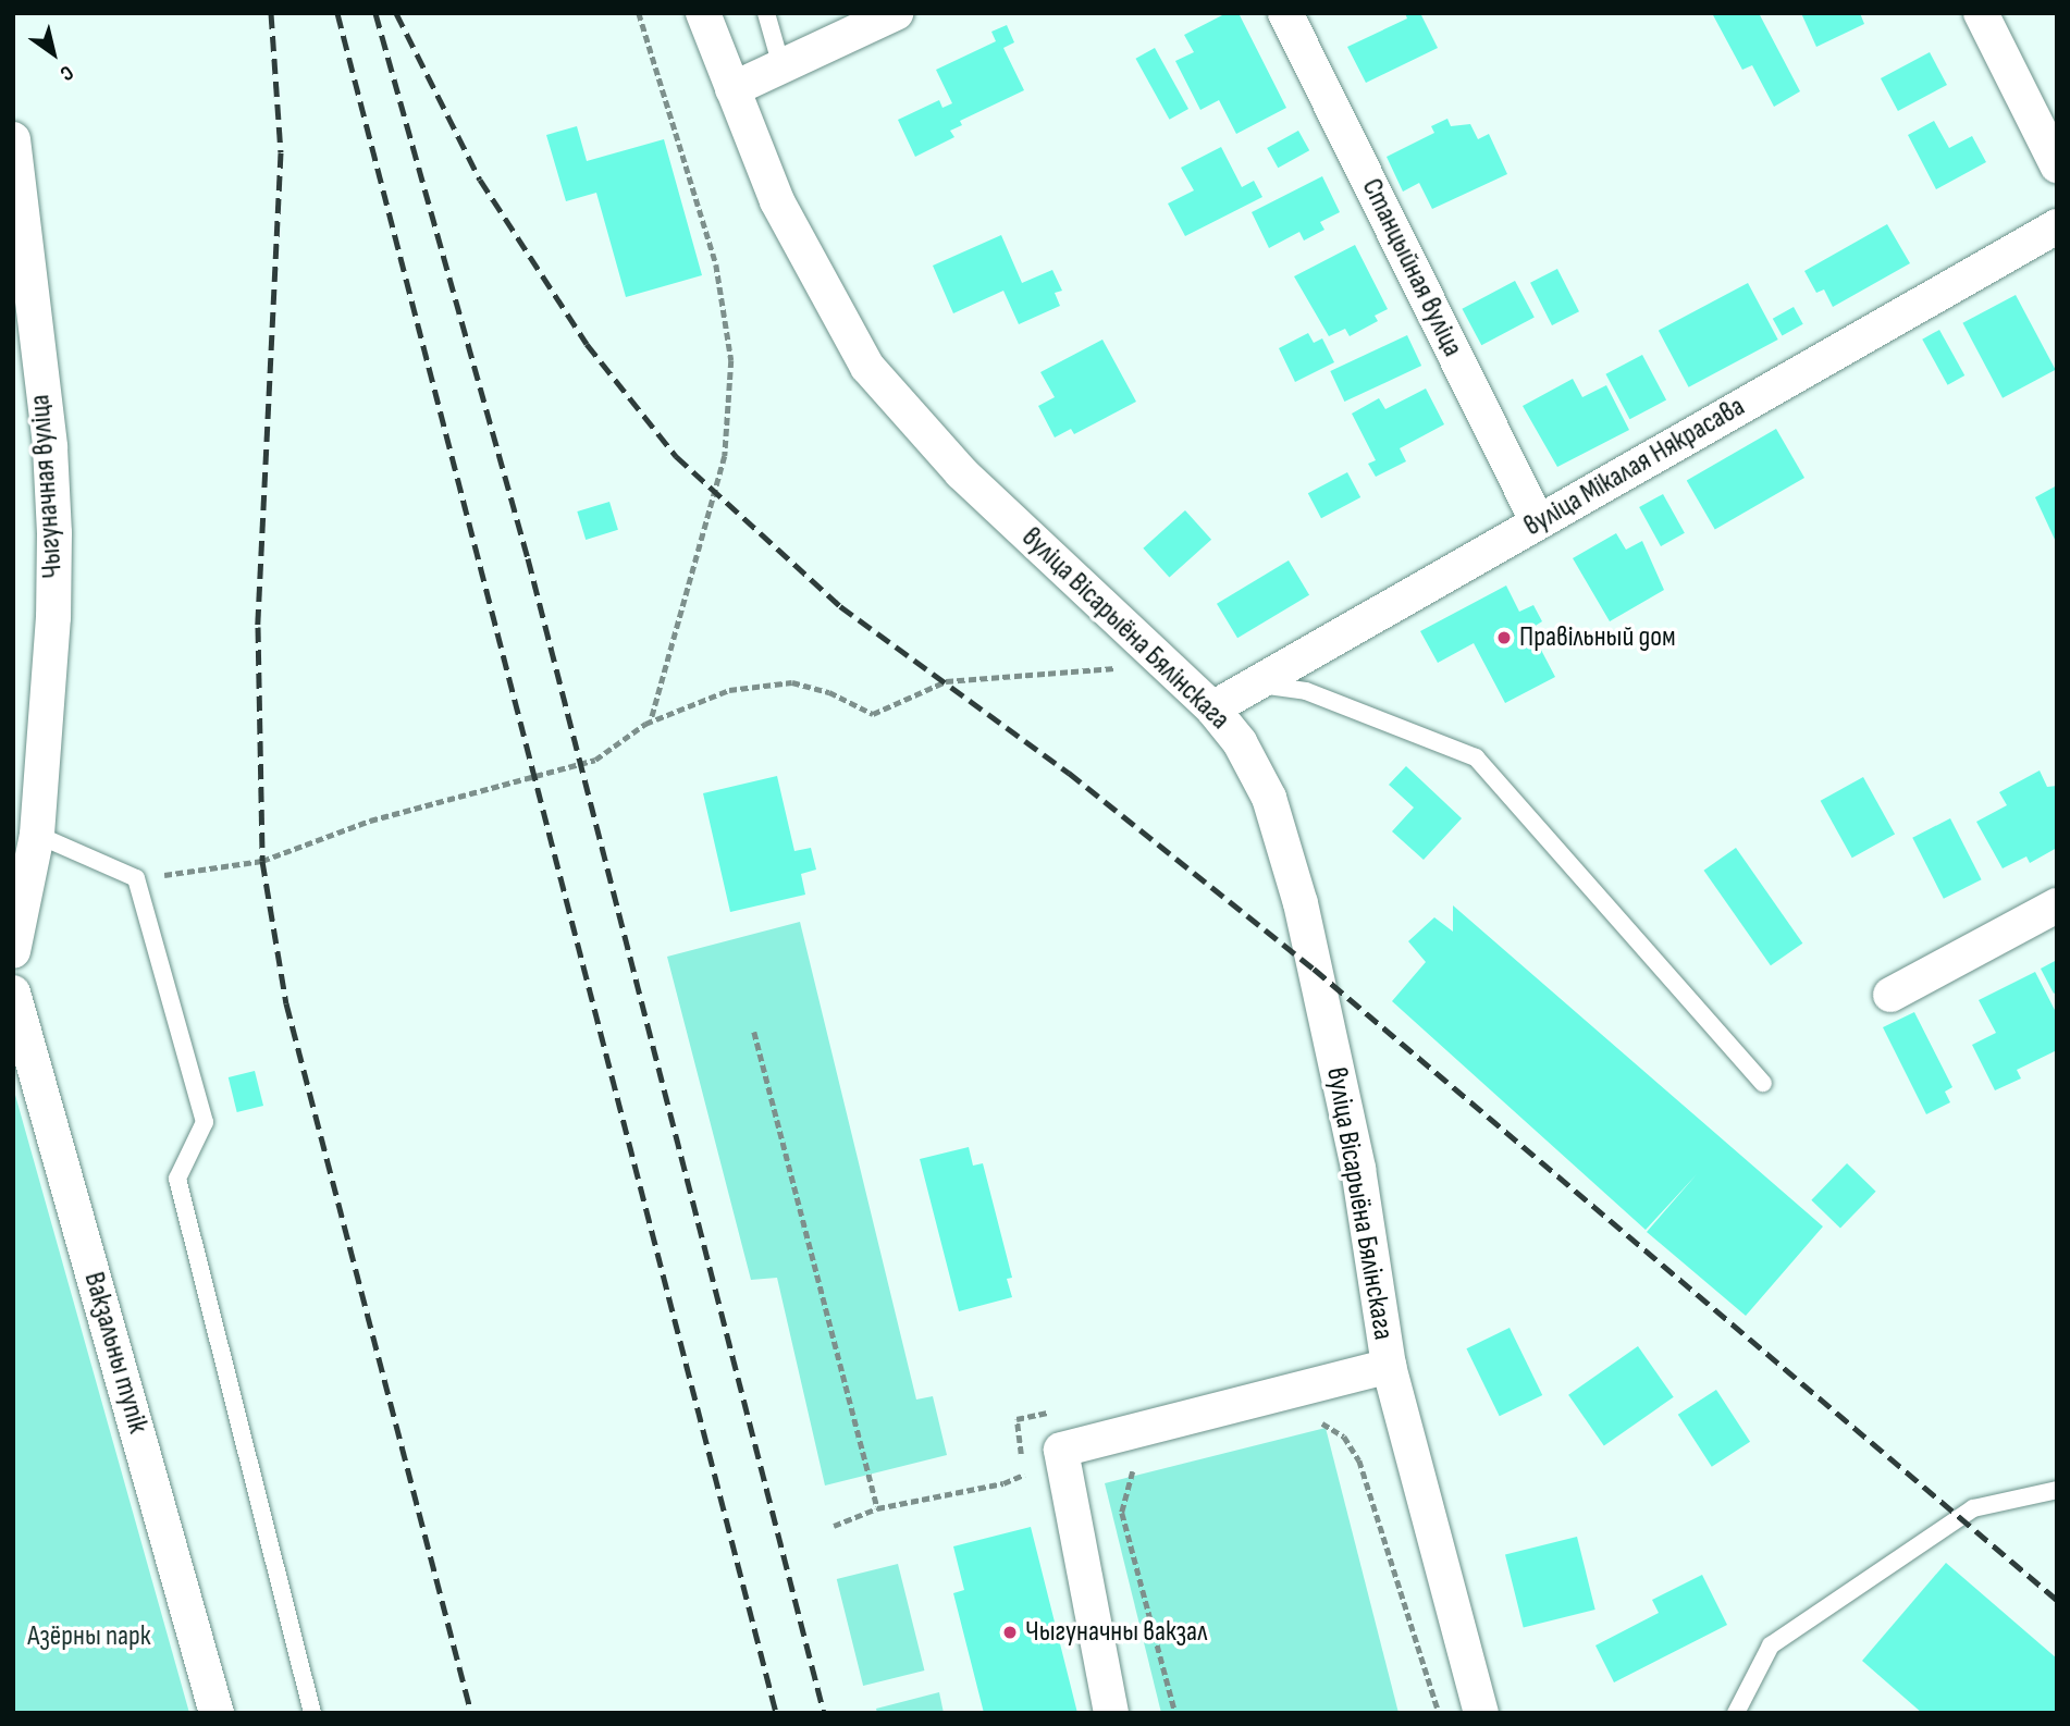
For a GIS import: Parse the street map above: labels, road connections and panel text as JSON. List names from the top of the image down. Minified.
{"streets":{"street":["Станцыйная вуліца","вуліца Мікалая Някрасава","Чыгуначная вуліца","вуліца Вісарыёна Бялінскага","Вакзальны тупік"]},"crossings":[["Станцыйная вуліца","вуліца Мікалая Някрасава"],["вуліца Мікалая Някрасава","вуліца Вісарыёна Бялінскага"]],"parks":["Азёрны парк"],"places":["Правільный дом","Чыгуначны вакзал"],"north":"bottom right"}
